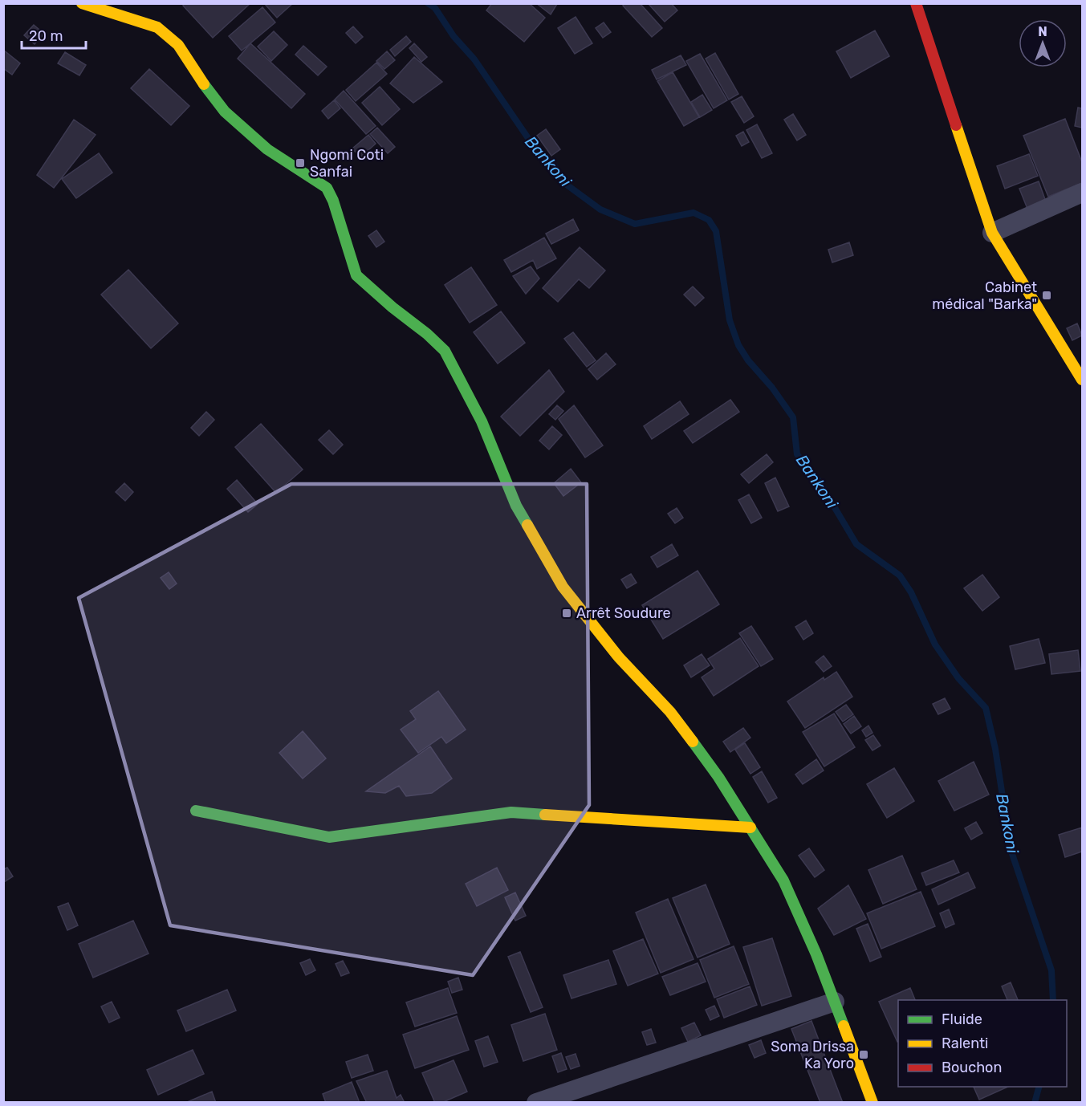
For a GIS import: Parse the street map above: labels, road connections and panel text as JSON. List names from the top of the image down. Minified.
{"water":["Bankoni"],"places":{"transit":["Ngomi Coti Sanfai","Cabinet médical \"Barka\"","Arrêt Soudure","Soma Drissa Ka Yoro"]},"legend":["Fluide","Ralenti","Bouchon"],"scale_bar":"20 m","north":"top"}
